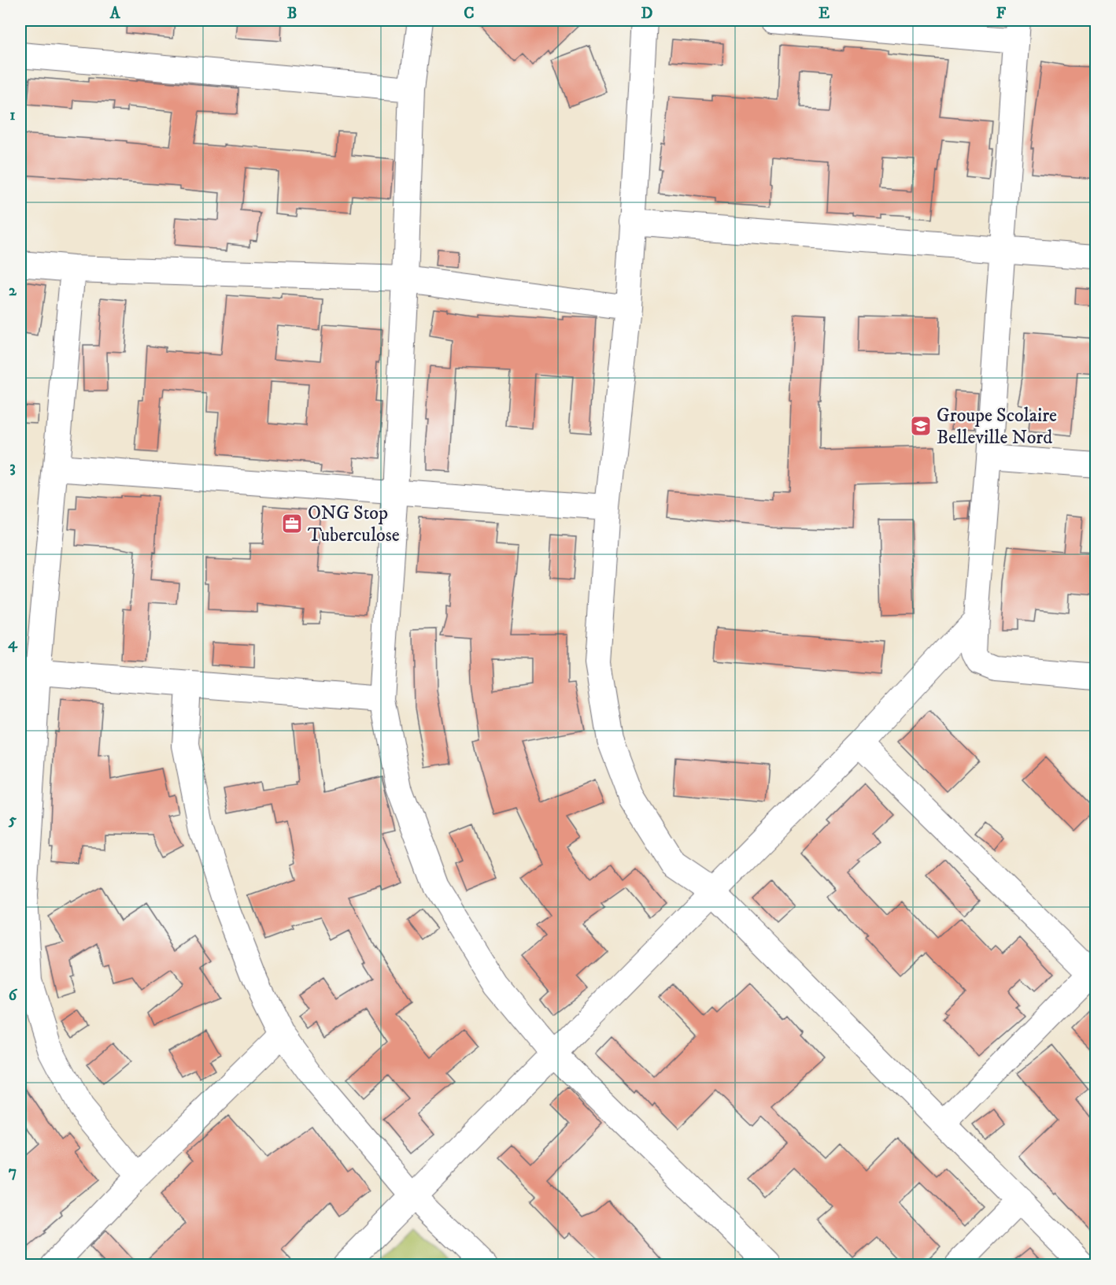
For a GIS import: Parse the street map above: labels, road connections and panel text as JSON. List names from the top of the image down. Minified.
{"places":{"school or university":["Groupe Scolaire Belleville Nord"],"office":["ONG Stop Tuberculose"]},"grid":{"columns":["A","B","C","D","E","F"],"rows":["1","2","3","4","5","6","7"]}}
